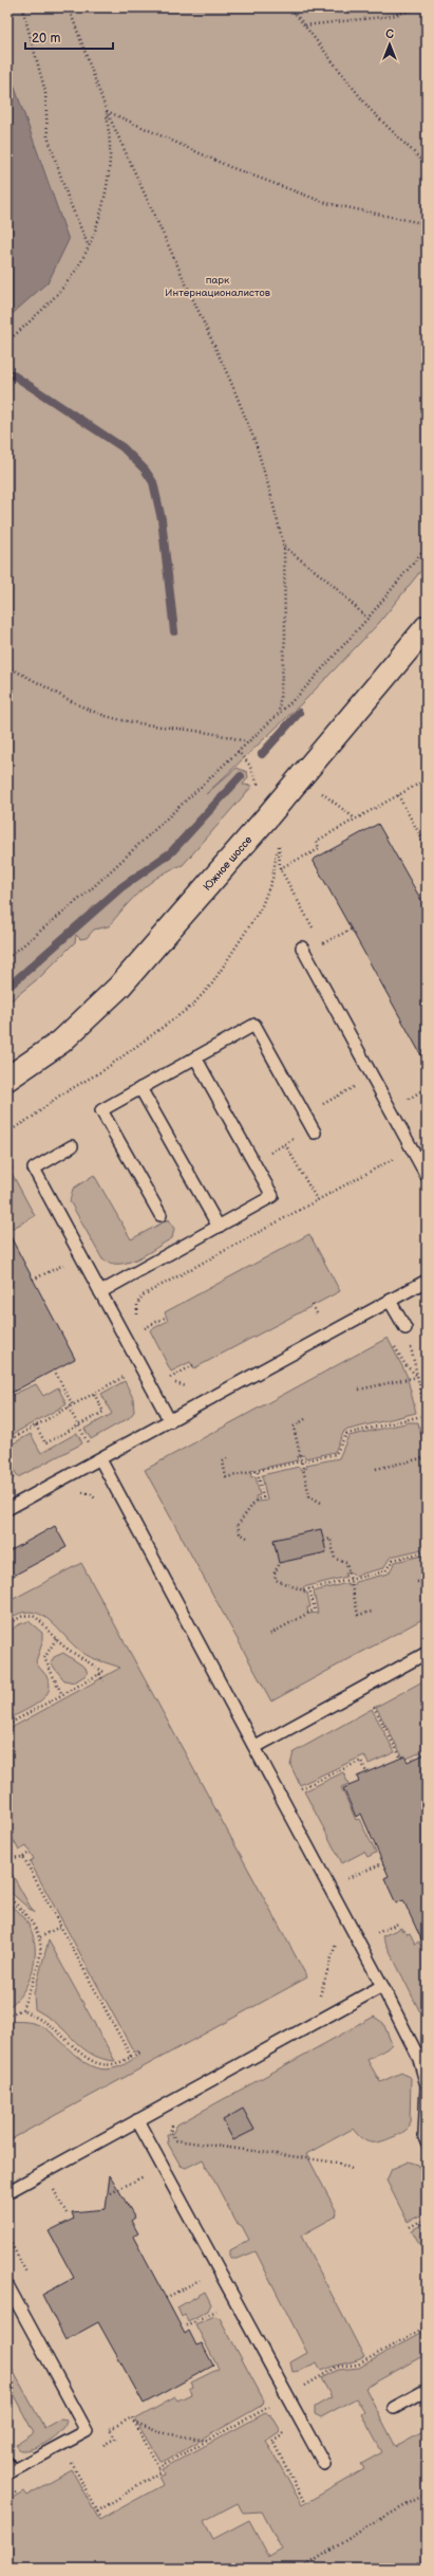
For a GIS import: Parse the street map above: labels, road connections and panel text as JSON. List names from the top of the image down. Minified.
{"streets":{"street":["Южное шоссе"]},"parks":["парк Интернационалистов"],"scale_bar":"20 m","north":"top"}
